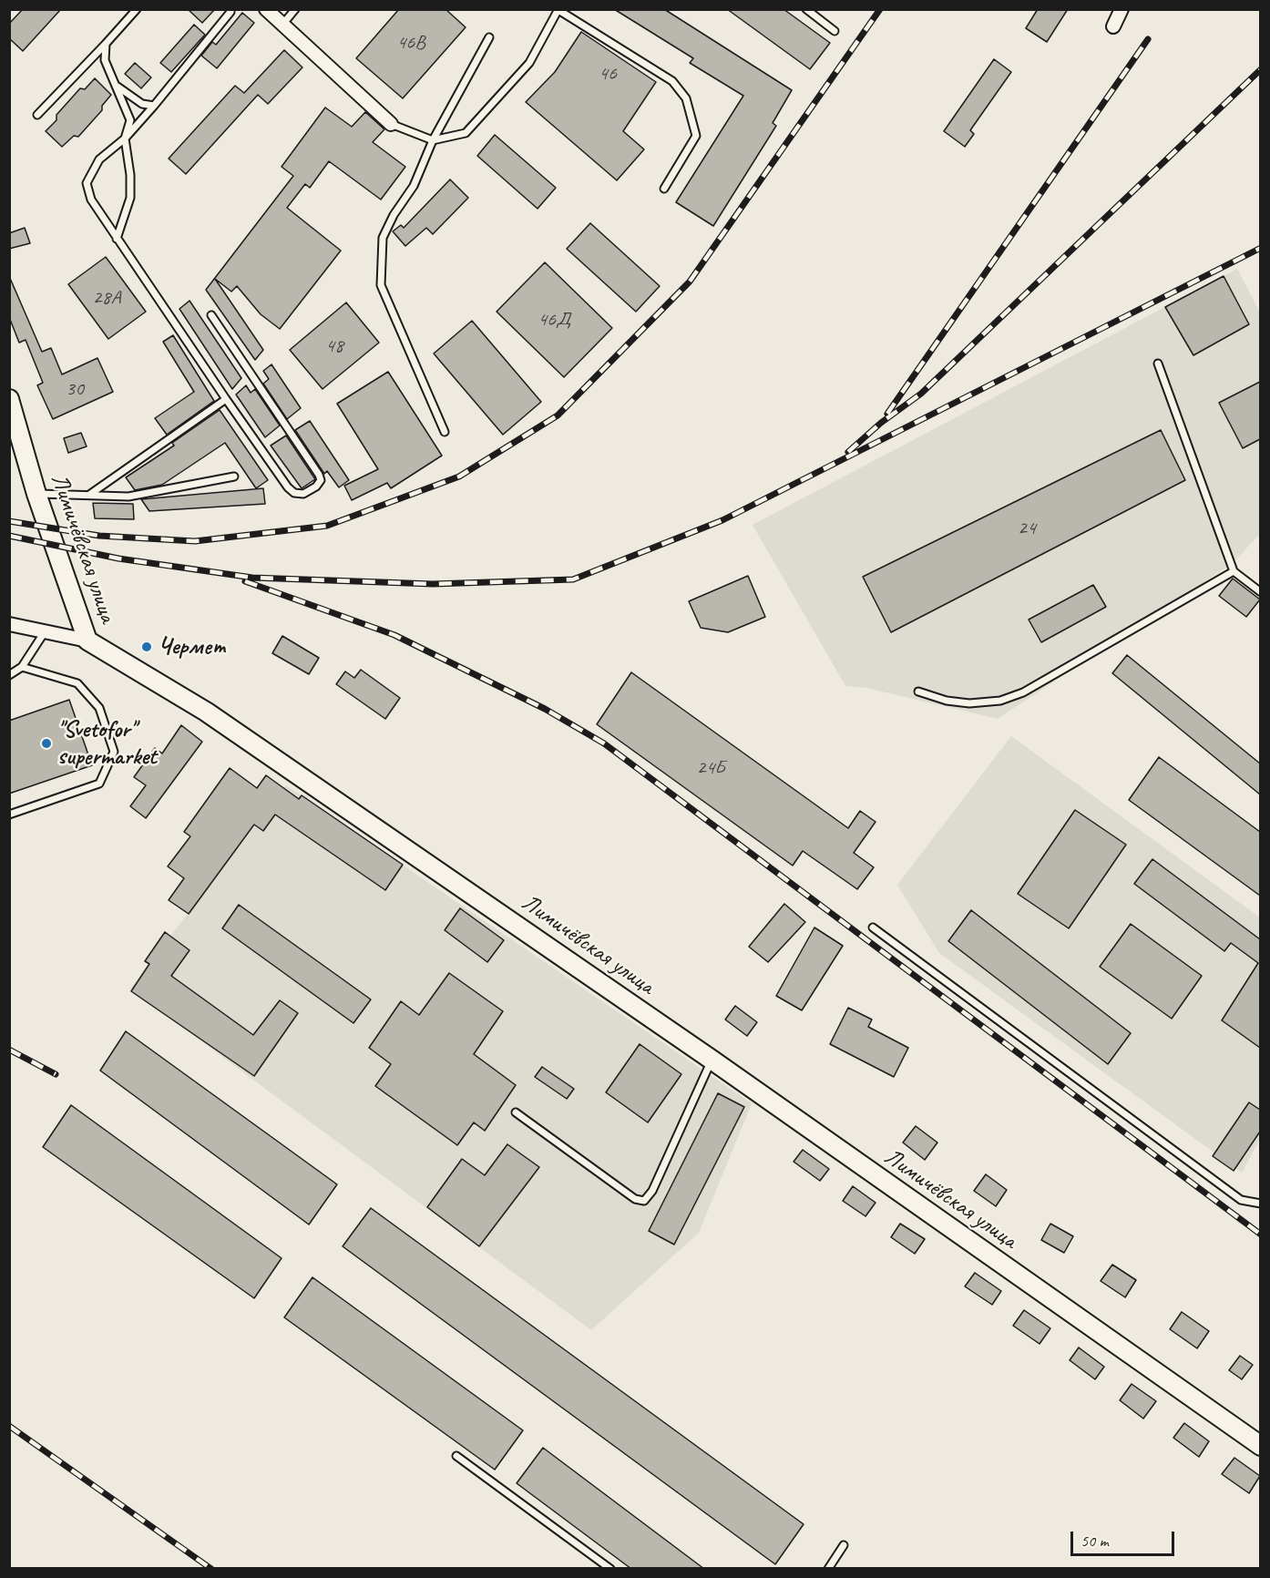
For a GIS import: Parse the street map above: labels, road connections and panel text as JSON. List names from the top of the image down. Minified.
{"streets":{"main road":["Лимичёвская улица"]},"places":["Чермет","\"Svetofor\" supermarket"],"house_numbers":["46В","46","28А","46Д","48","30","24","24Б"],"scale_bar":"50 m"}
